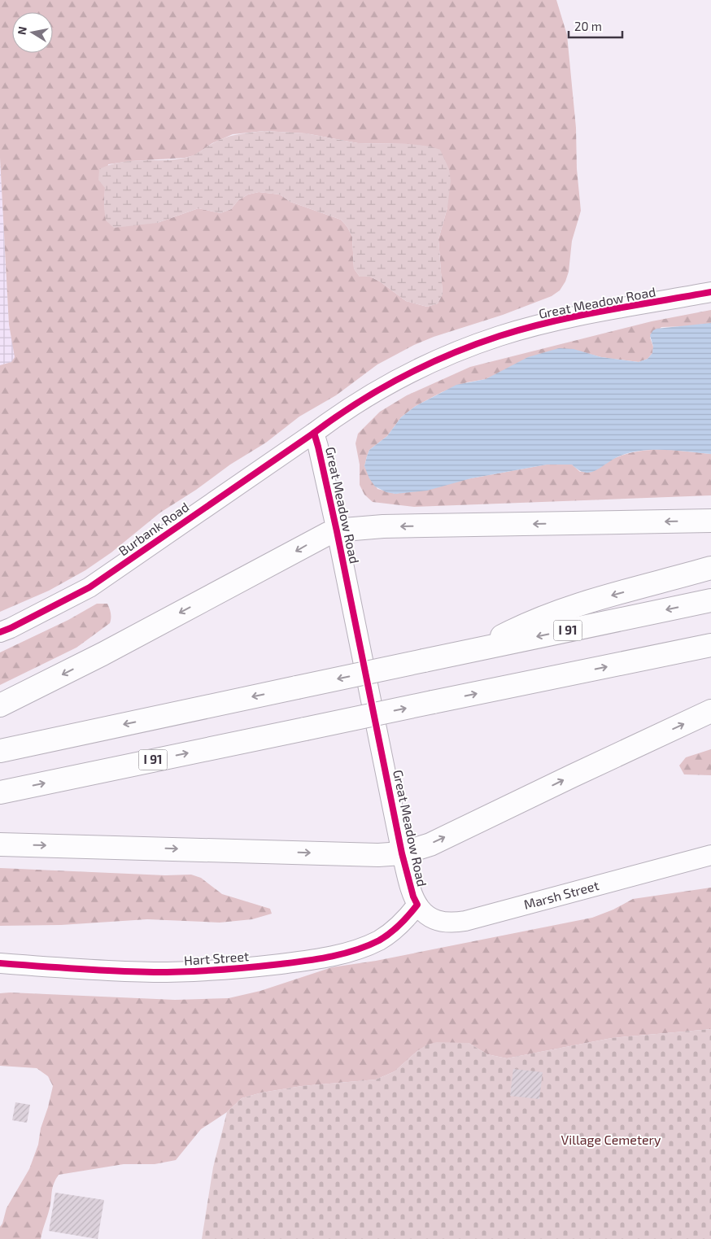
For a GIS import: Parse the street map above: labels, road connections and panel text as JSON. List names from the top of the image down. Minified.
{"streets":{"highway":["I 91"],"street":["Great Meadow Road","Burbank Road","Marsh Street","Hart Street"]},"crossings":[["Great Meadow Road","Burbank Road"],["Great Meadow Road","Marsh Street"],["Great Meadow Road","Hart Street"],["Marsh Street","Hart Street"]],"parks":["Village Cemetery"],"scale_bar":"20 m","north":"left"}
